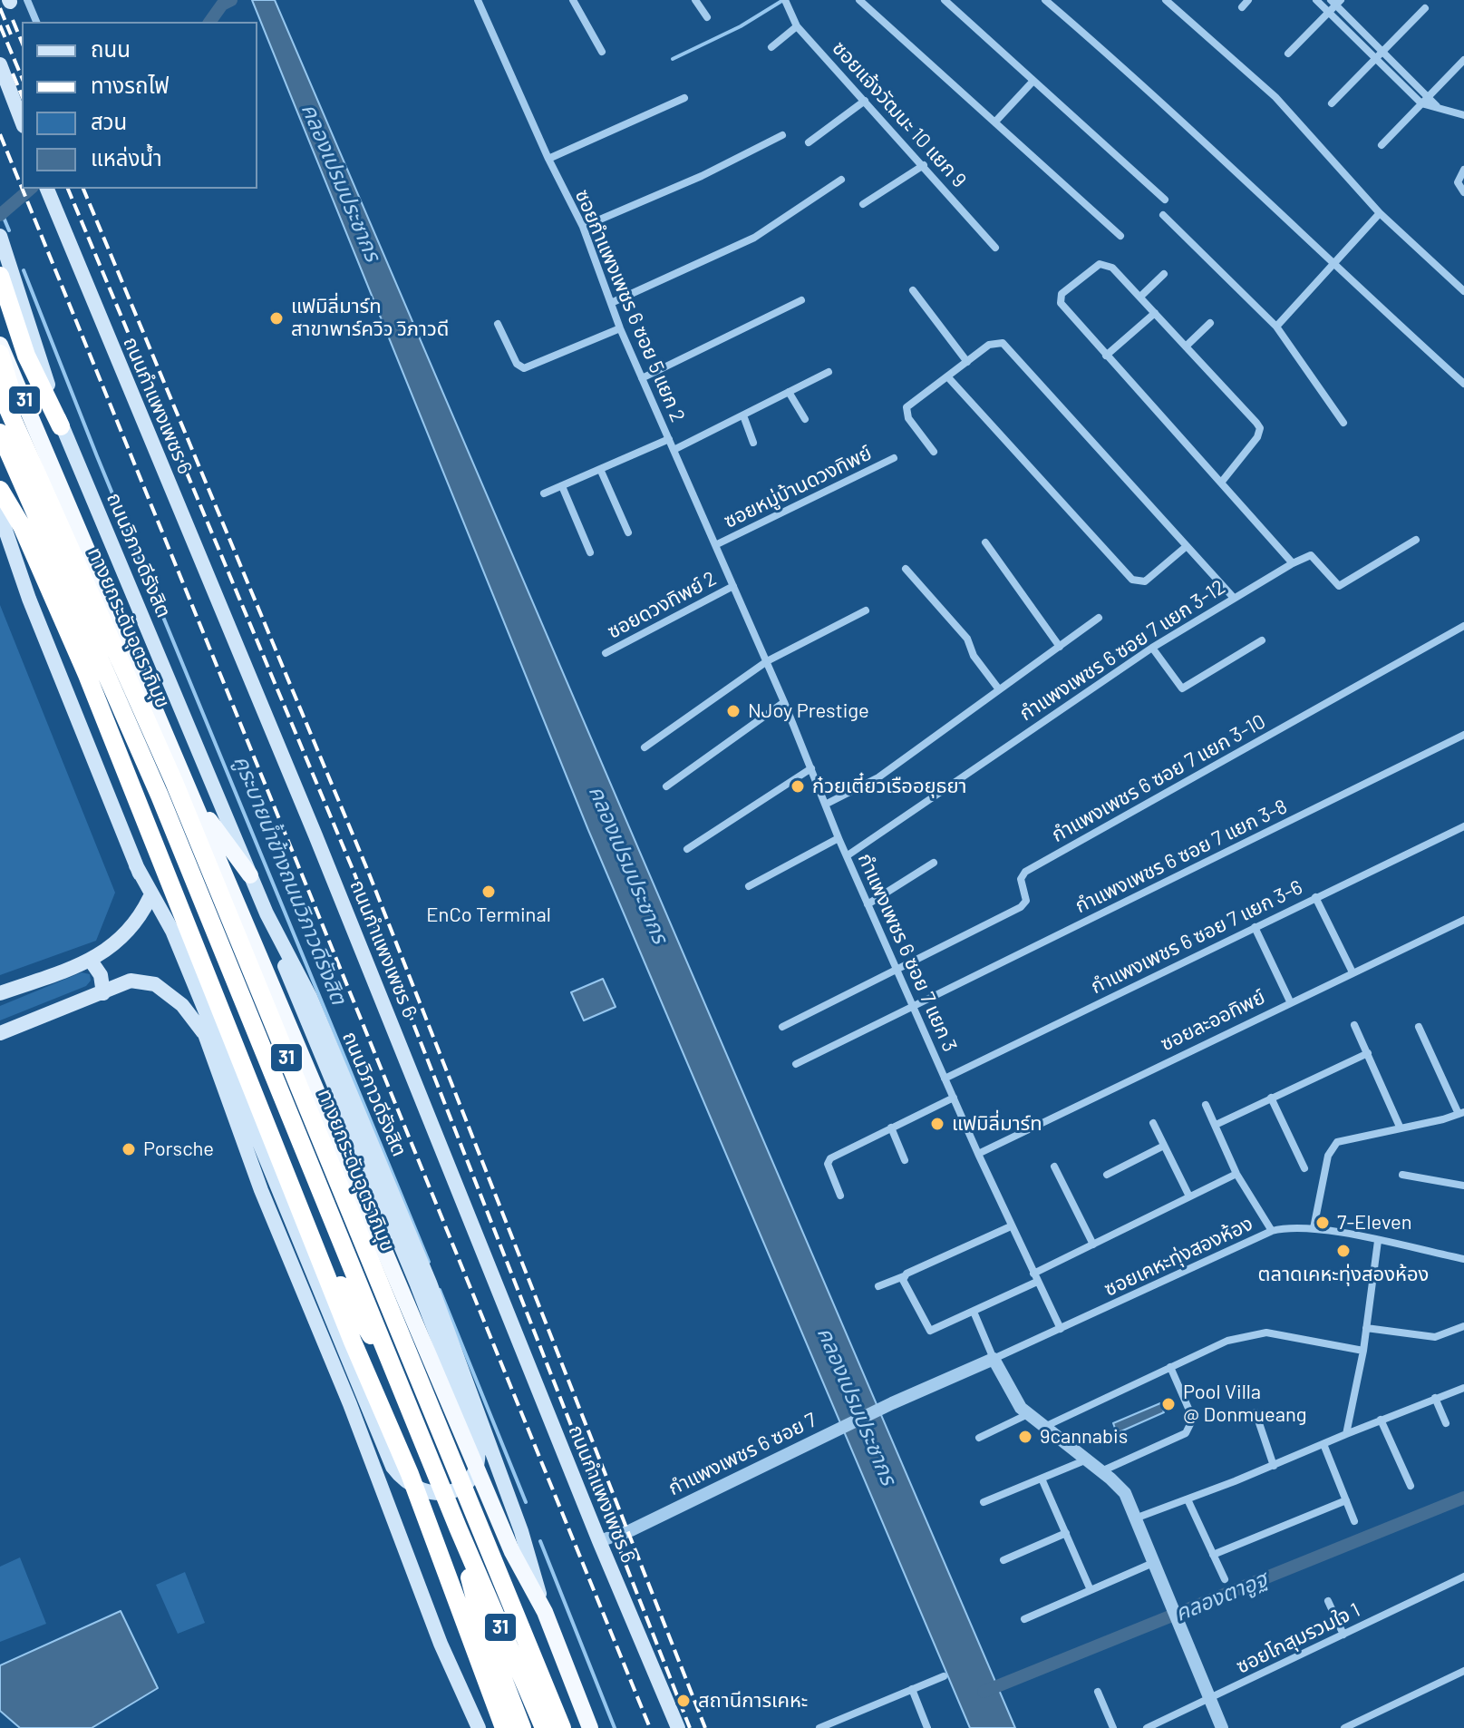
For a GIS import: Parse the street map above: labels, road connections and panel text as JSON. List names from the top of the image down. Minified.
{"streets":{"highway":["31","ถนนวิภาวดีรังสิต","ทางยกระดับอุตราภิมุข"],"main road":["ถนนกำแพงเพชร 6"],"street":["ซอยแจ้งวัฒนะ 10 แยก 9","ซอยกำแพงเพชร 6 ซอย 5 แยก 2","ซอยหมู่บ้านดวงทิพย์","ซอยดวงทิพย์ 2","กำแพงเพชร 6 ซอย 7 แยก 3-12","กำแพงเพชร 6 ซอย 7 แยก 3-10","กำแพงเพชร 6 ซอย 7 แยก 3-8","กำแพงเพชร 6 ซอย 7 แยก 3-6","กำแพงเพชร 6 ซอย 7 แยก 3","ซอยละออทิพย์","ซอยเคหะทุ่งสองห้อง","กำแพงเพชร 6 ซอย 7","ซอยโกสุมรวมใจ 1"]},"crossings":[["ซอยกำแพงเพชร 6 ซอย 5 แยก 2","ซอยหมู่บ้านดวงทิพย์"],["ซอยกำแพงเพชร 6 ซอย 5 แยก 2","ซอยดวงทิพย์ 2"],["ซอยกำแพงเพชร 6 ซอย 5 แยก 2","กำแพงเพชร 6 ซอย 7 แยก 3"],["31","ทางยกระดับอุตราภิมุข"],["ถนนกำแพงเพชร 6","กำแพงเพชร 6 ซอย 7"],["ซอยดวงทิพย์ 2","กำแพงเพชร 6 ซอย 7 แยก 3"],["กำแพงเพชร 6 ซอย 7 แยก 3-12","กำแพงเพชร 6 ซอย 7 แยก 3"],["กำแพงเพชร 6 ซอย 7 แยก 3-10","กำแพงเพชร 6 ซอย 7 แยก 3"],["กำแพงเพชร 6 ซอย 7 แยก 3-8","กำแพงเพชร 6 ซอย 7 แยก 3"],["กำแพงเพชร 6 ซอย 7 แยก 3-6","กำแพงเพชร 6 ซอย 7 แยก 3"],["กำแพงเพชร 6 ซอย 7 แยก 3","ซอยละออทิพย์"],["กำแพงเพชร 6 ซอย 7 แยก 3","ซอยเคหะทุ่งสองห้อง"],["กำแพงเพชร 6 ซอย 7 แยก 3","กำแพงเพชร 6 ซอย 7"],["ซอยเคหะทุ่งสองห้อง","กำแพงเพชร 6 ซอย 7"]],"water":["คลองเปรมประชากร","คูระบายน้ำข้างถนนวิภาวดีรังสิต","คลองตาอูฐ"],"places":["แฟมิลี่มาร์ท สาขาพาร์ควิว วิภาวดี","NJoy Prestige","ก๋วยเตี๋ยวเรืออยุธยา","EnCo Terminal","แฟมิลี่มาร์ท","Porsche","7-Eleven","ตลาดเคหะทุ่งสองห้อง","Pool Villa @ Donmueang","9cannabis","สถานีการเคหะ"],"legend":["ถนน","ทางรถไฟ","สวน","แหล่งน้ำ"]}
